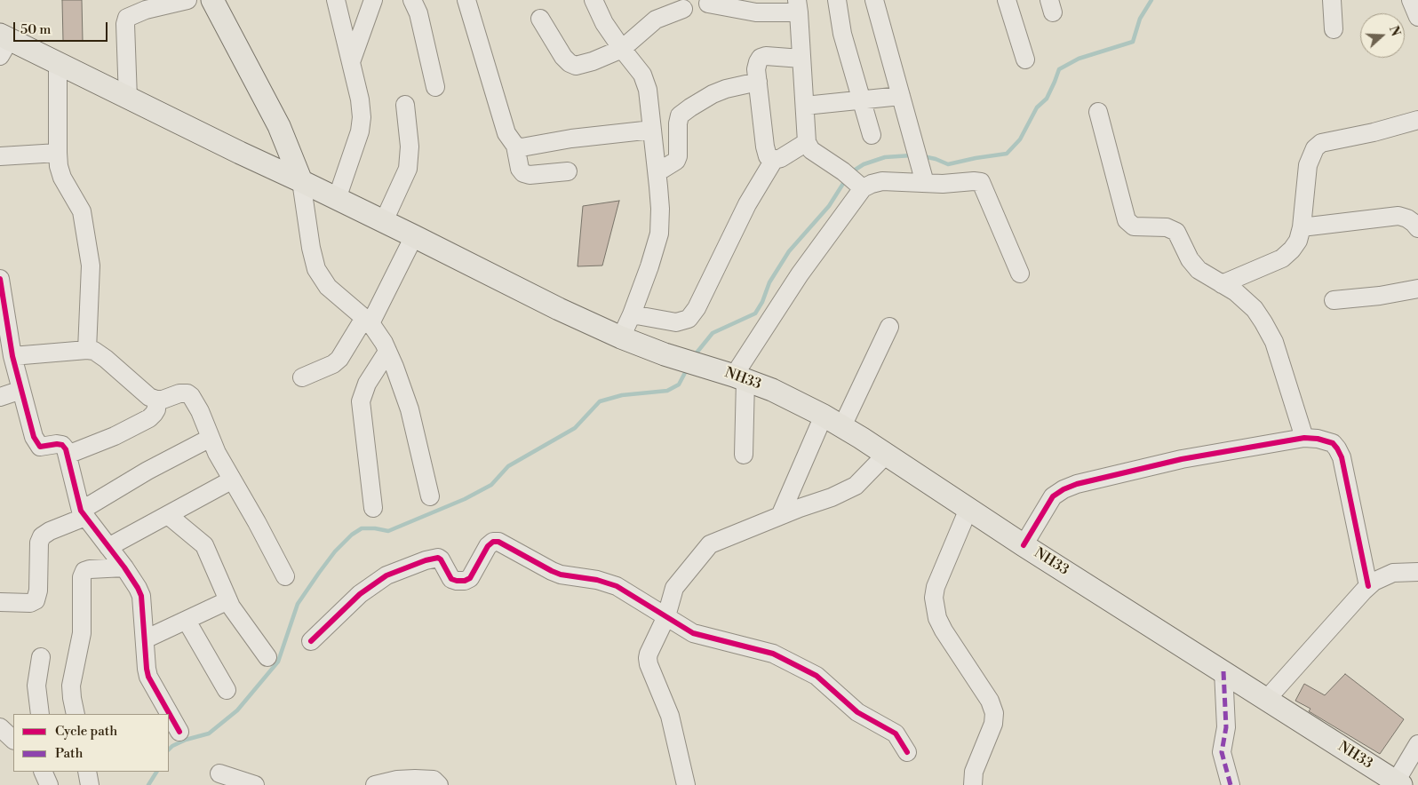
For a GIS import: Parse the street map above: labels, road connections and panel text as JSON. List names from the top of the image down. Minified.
{"streets":{"main road":["NH33"]},"legend":["Cycle path","Path"],"scale_bar":"50 m","north":"right"}
